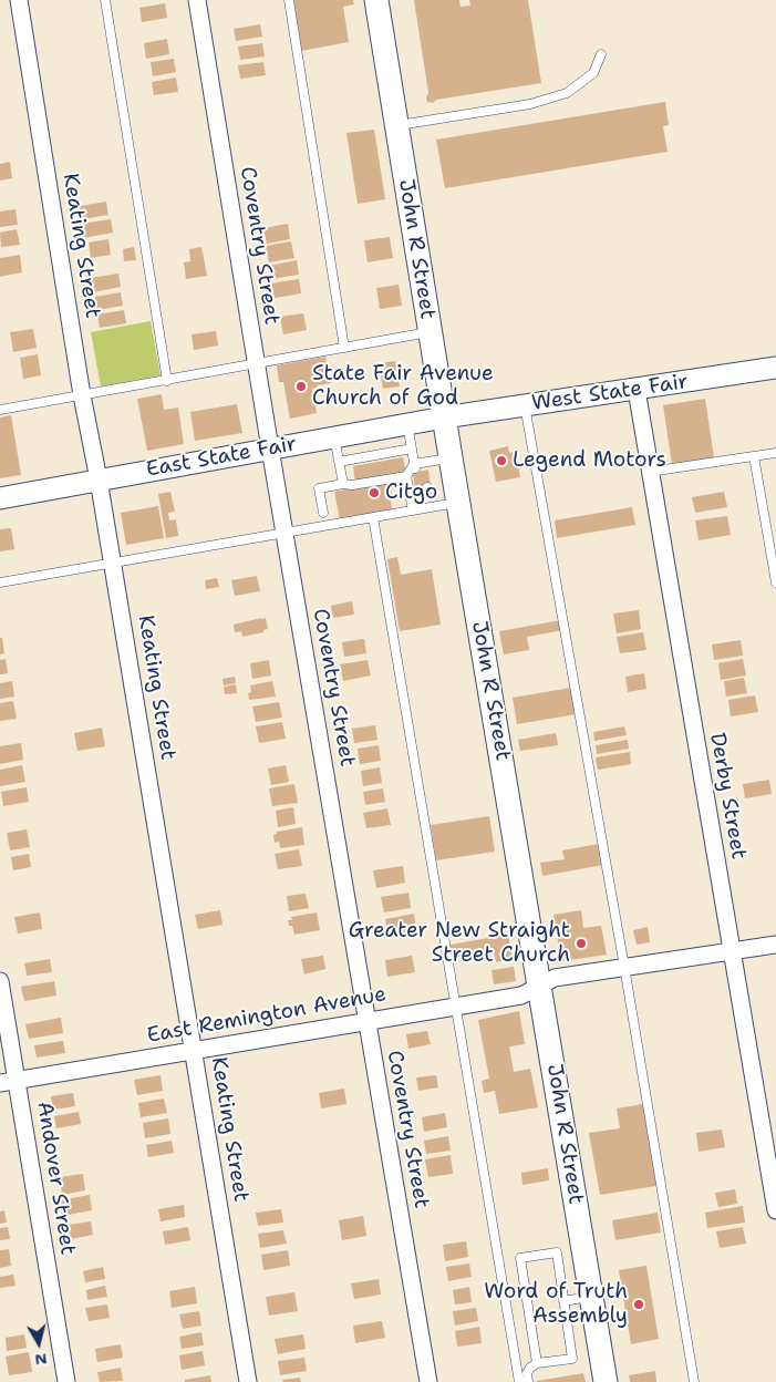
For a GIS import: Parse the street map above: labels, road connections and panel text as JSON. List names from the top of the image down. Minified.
{"streets":{"main road":["John R Street"],"street":["Keating Street","Coventry Street","West State Fair","East State Fair","Derby Street","East Remington Avenue","Andover Street"]},"crossings":[["Keating Street","East State Fair"],["Keating Street","East Remington Avenue"],["Coventry Street","East State Fair"],["Coventry Street","East Remington Avenue"],["John R Street","West State Fair"],["John R Street","East State Fair"],["John R Street","East Remington Avenue"],["West State Fair","East State Fair"],["West State Fair","Derby Street"],["Derby Street","East Remington Avenue"],["East Remington Avenue","Andover Street"]],"places":["State Fair Avenue Church of God","Legend Motors","Citgo","Greater New Straight Street Church","Word of Truth Assembly"],"north":"bottom"}
